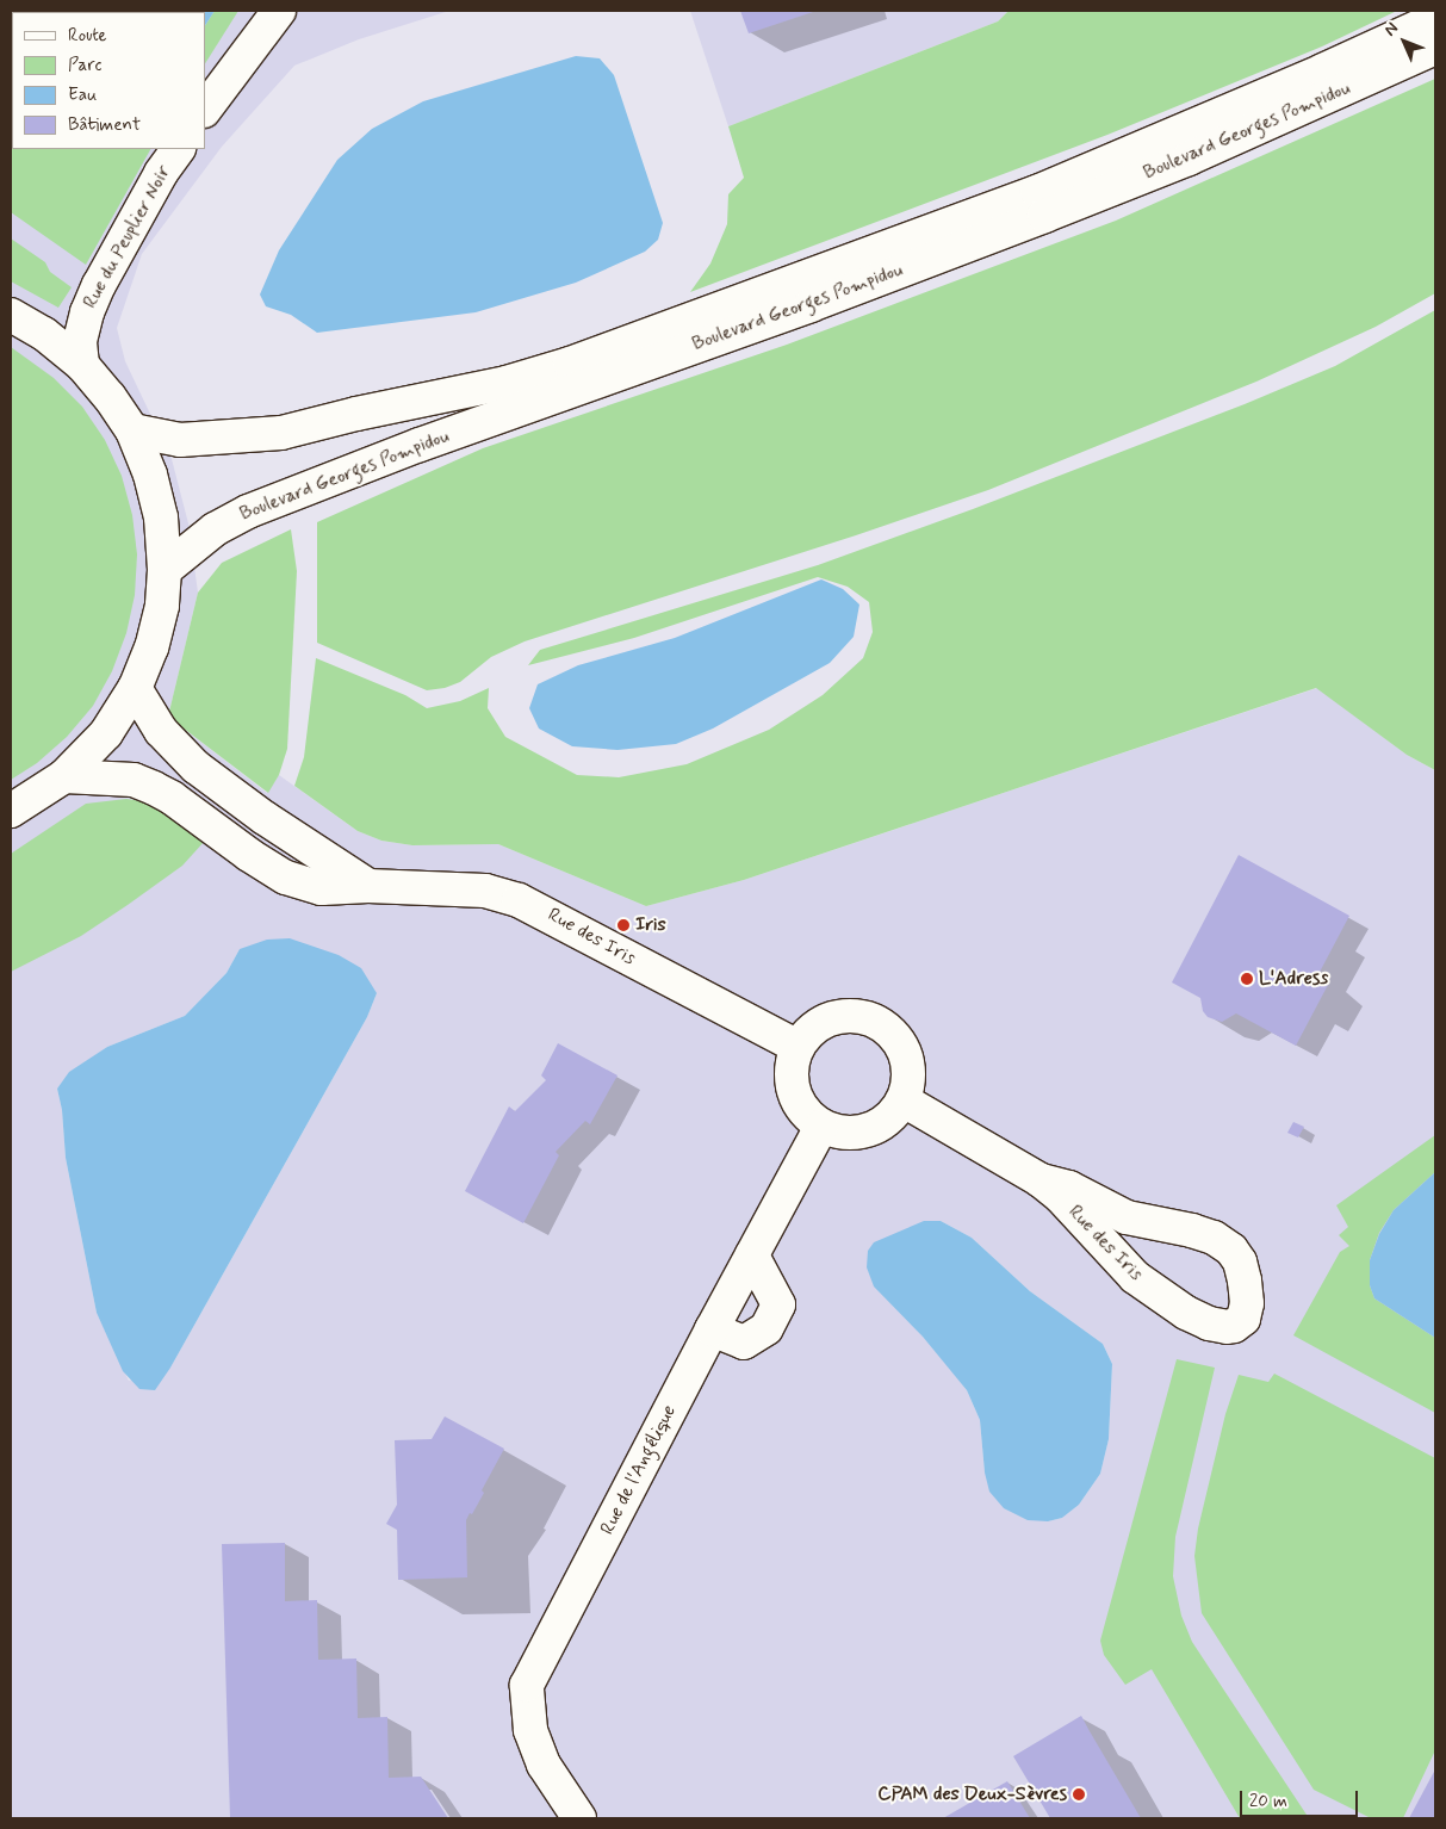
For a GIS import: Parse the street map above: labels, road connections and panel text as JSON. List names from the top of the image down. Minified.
{"streets":{"main road":["Boulevard Georges Pompidou","Rue du Peuplier Noir","Rue des Iris","Rue de l'Angélique"]},"crossings":[["Rue des Iris","Rue de l'Angélique"]],"places":["Iris","L'Adress","CPAM des Deux-Sèvres"],"legend":["Route","Parc","Eau","Bâtiment"],"scale_bar":"20 m","north":"top left"}
